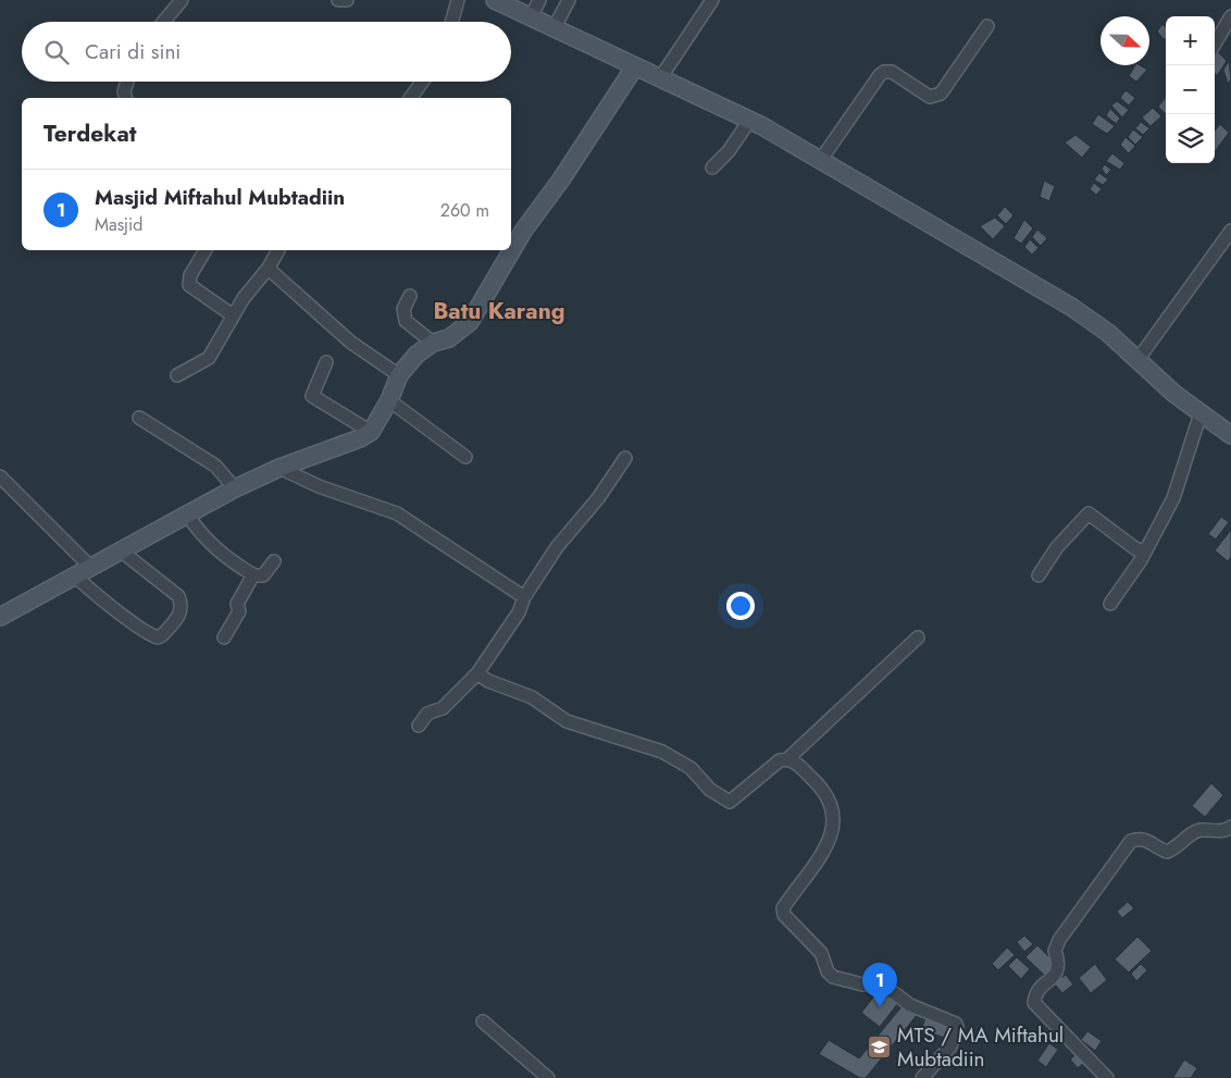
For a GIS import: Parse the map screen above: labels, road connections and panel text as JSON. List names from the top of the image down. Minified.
{"districts":["Batu Karang"],"places":{"school or university":["MTS / MA Miftahul Mubtadiin"]},"north":"right","page":{"map_buttons":["+","−"],"search":"Cari di sini","heading":"Terdekat","list":[{"mark":"1","name":"Masjid Miftahul Mubtadiin","note":"Masjid","value":"260 m"}],"pins":"1"}}
